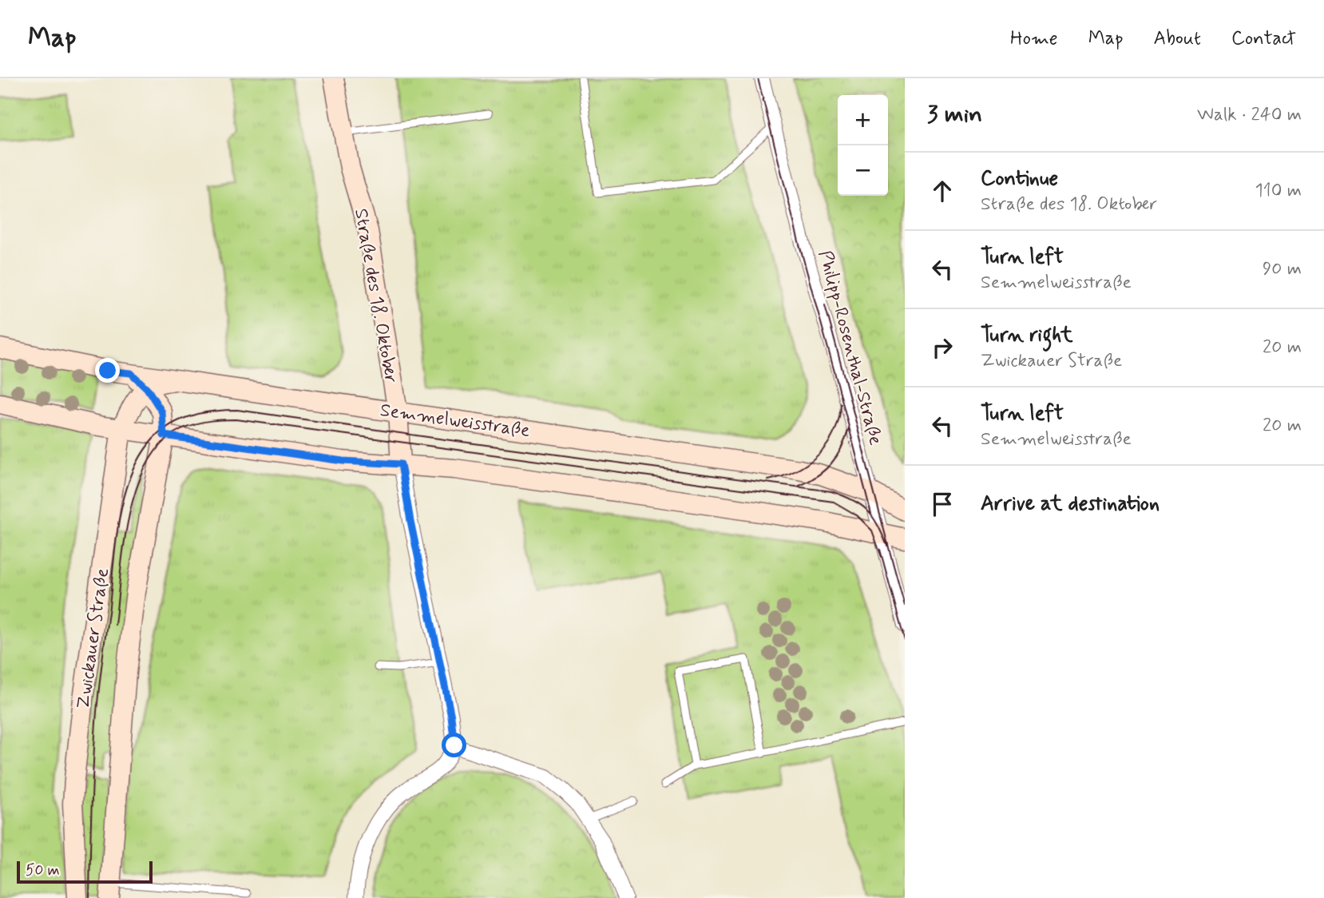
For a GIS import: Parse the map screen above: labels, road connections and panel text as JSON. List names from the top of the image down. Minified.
{"streets":{"main road":["Straße des 18. Oktober","Semmelweisstraße","Zwickauer Straße"],"street":["Philipp-Rosenthal-Straße"]},"crossings":[["Straße des 18. Oktober","Semmelweisstraße"],["Philipp-Rosenthal-Straße","Semmelweisstraße"],["Semmelweisstraße","Zwickauer Straße"]],"scale_bar":"50 m","page":{"header":"Map","nav":["Home","Map","About","Contact"],"heading":["3 min","Walk · 240 m"],"map_buttons":["+","−"],"list":[["Continue","Straße des 18. Oktober","110 m"],["Turn left","Semmelweisstraße","90 m"],["Turn right","Zwickauer Straße","20 m"],["Turn left","Semmelweisstraße","20 m"],"Arrive at destination"],"scale":"50 m"}}
